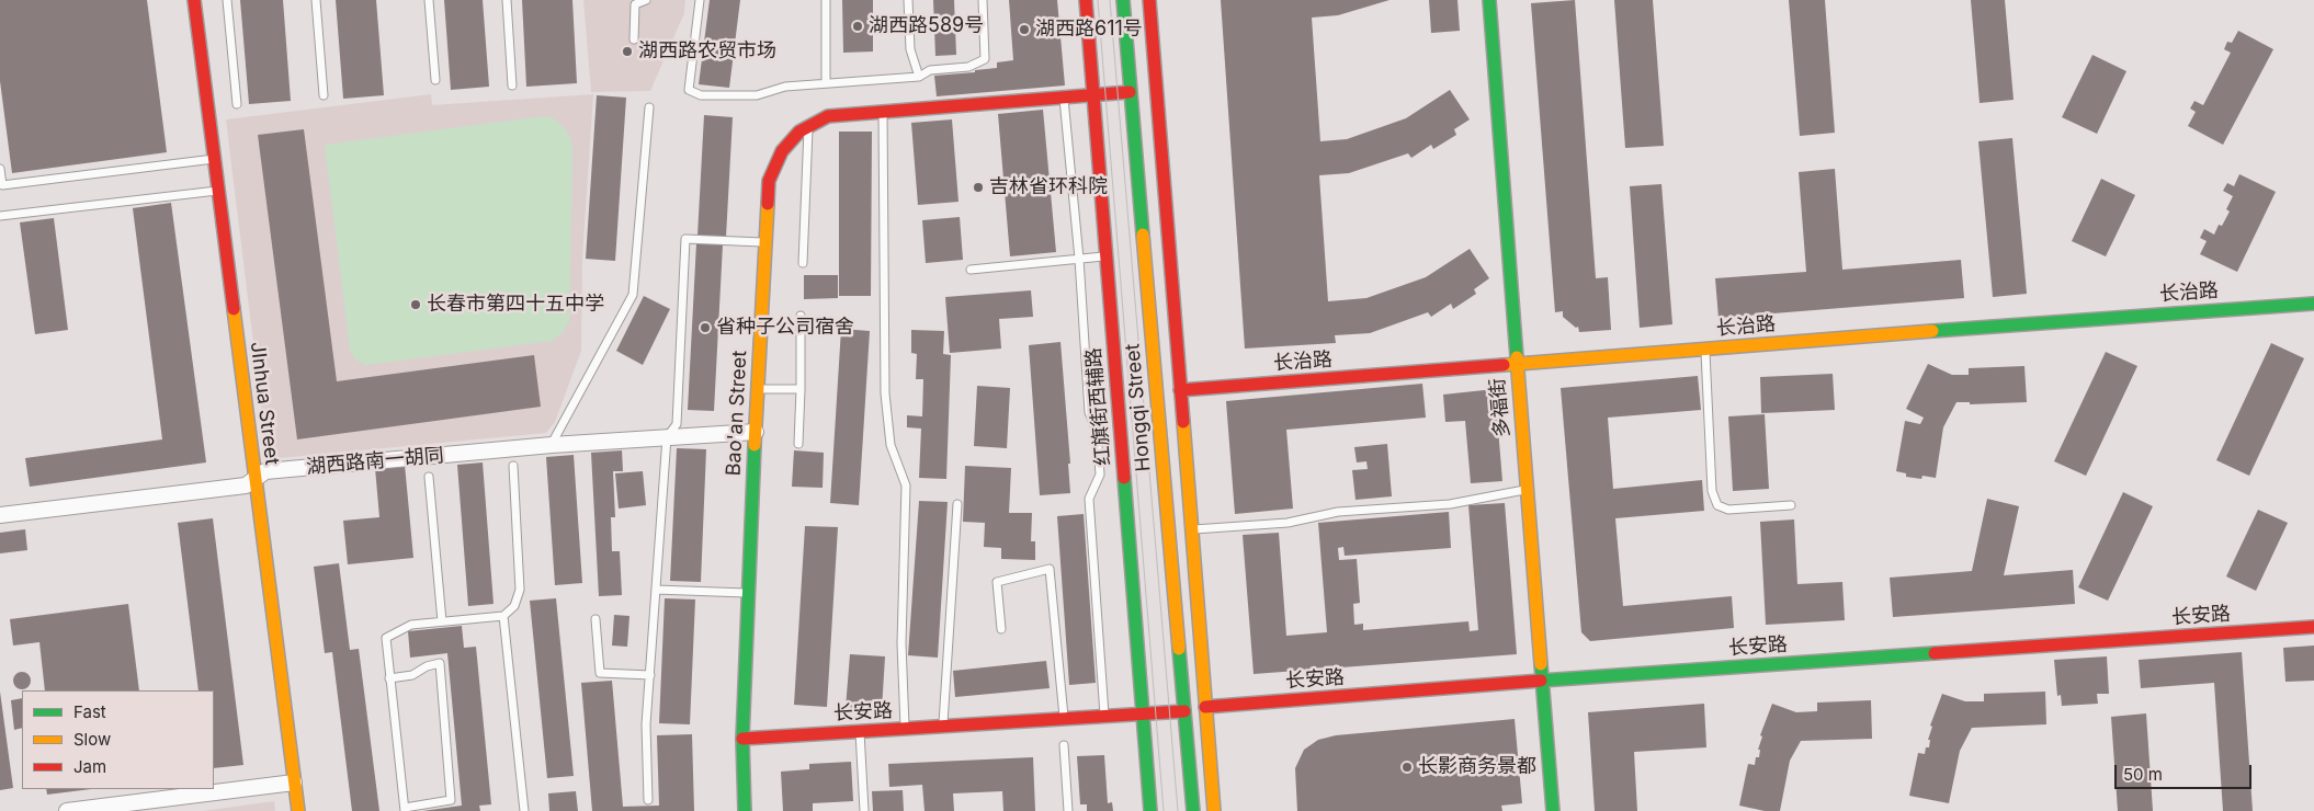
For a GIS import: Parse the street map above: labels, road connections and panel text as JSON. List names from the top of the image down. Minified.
{"streets":{"street":["长治路","JInhua Street","红旗街西辅路","Hongqi Street","多福街","Bao'an Street","湖西路南一胡同","长安路"]},"crossings":[["长治路","多福街"],["JInhua Street","湖西路南一胡同"],["红旗街西辅路","Bao'an Street"],["红旗街西辅路","长安路"],["Hongqi Street","Bao'an Street"],["Hongqi Street","长安路"],["多福街","长安路"],["Bao'an Street","湖西路南一胡同"],["Bao'an Street","长安路"]],"places":["湖西路589号","湖西路611号","湖西路农贸市场","吉林省环科院","长春市第四十五中学","省种子公司宿舍","长影商务景都"],"legend":["Fast","Slow","Jam"],"scale_bar":"50 m"}
